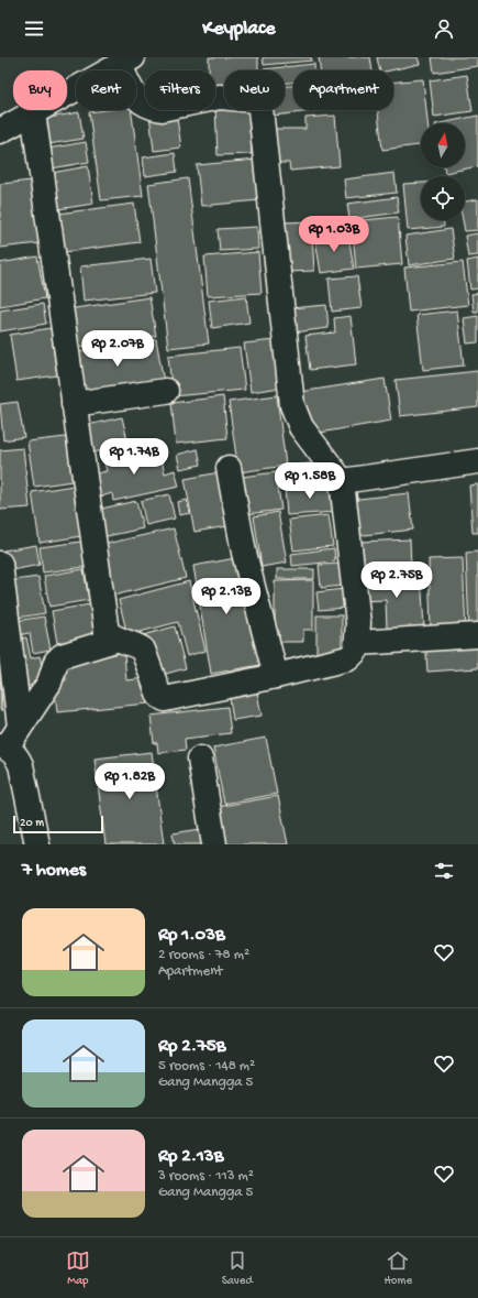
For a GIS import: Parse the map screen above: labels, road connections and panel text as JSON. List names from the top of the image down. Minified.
{"scale_bar":"20 m","north":"top","page":{"header":"Keyplace","chip":["Buy","Rent","Filters","New","Apartment"],"price":["Rp 1.03B","Rp 2.07B","Rp 1.74B","Rp 1.58B","Rp 2.75B","Rp 2.13B","Rp 1.82B"],"scale":"20 m","heading":"7 homes","list":[{"name":"Rp 1.03B","note":"2 rooms · 78 m² · Apartment"},{"name":"Rp 2.75B","note":"5 rooms · 148 m² · Gang Mangga 5"},{"name":"Rp 2.13B","note":"3 rooms · 113 m² · Gang Mangga 5"}],"tabs":["Map","Saved","Home"]}}
